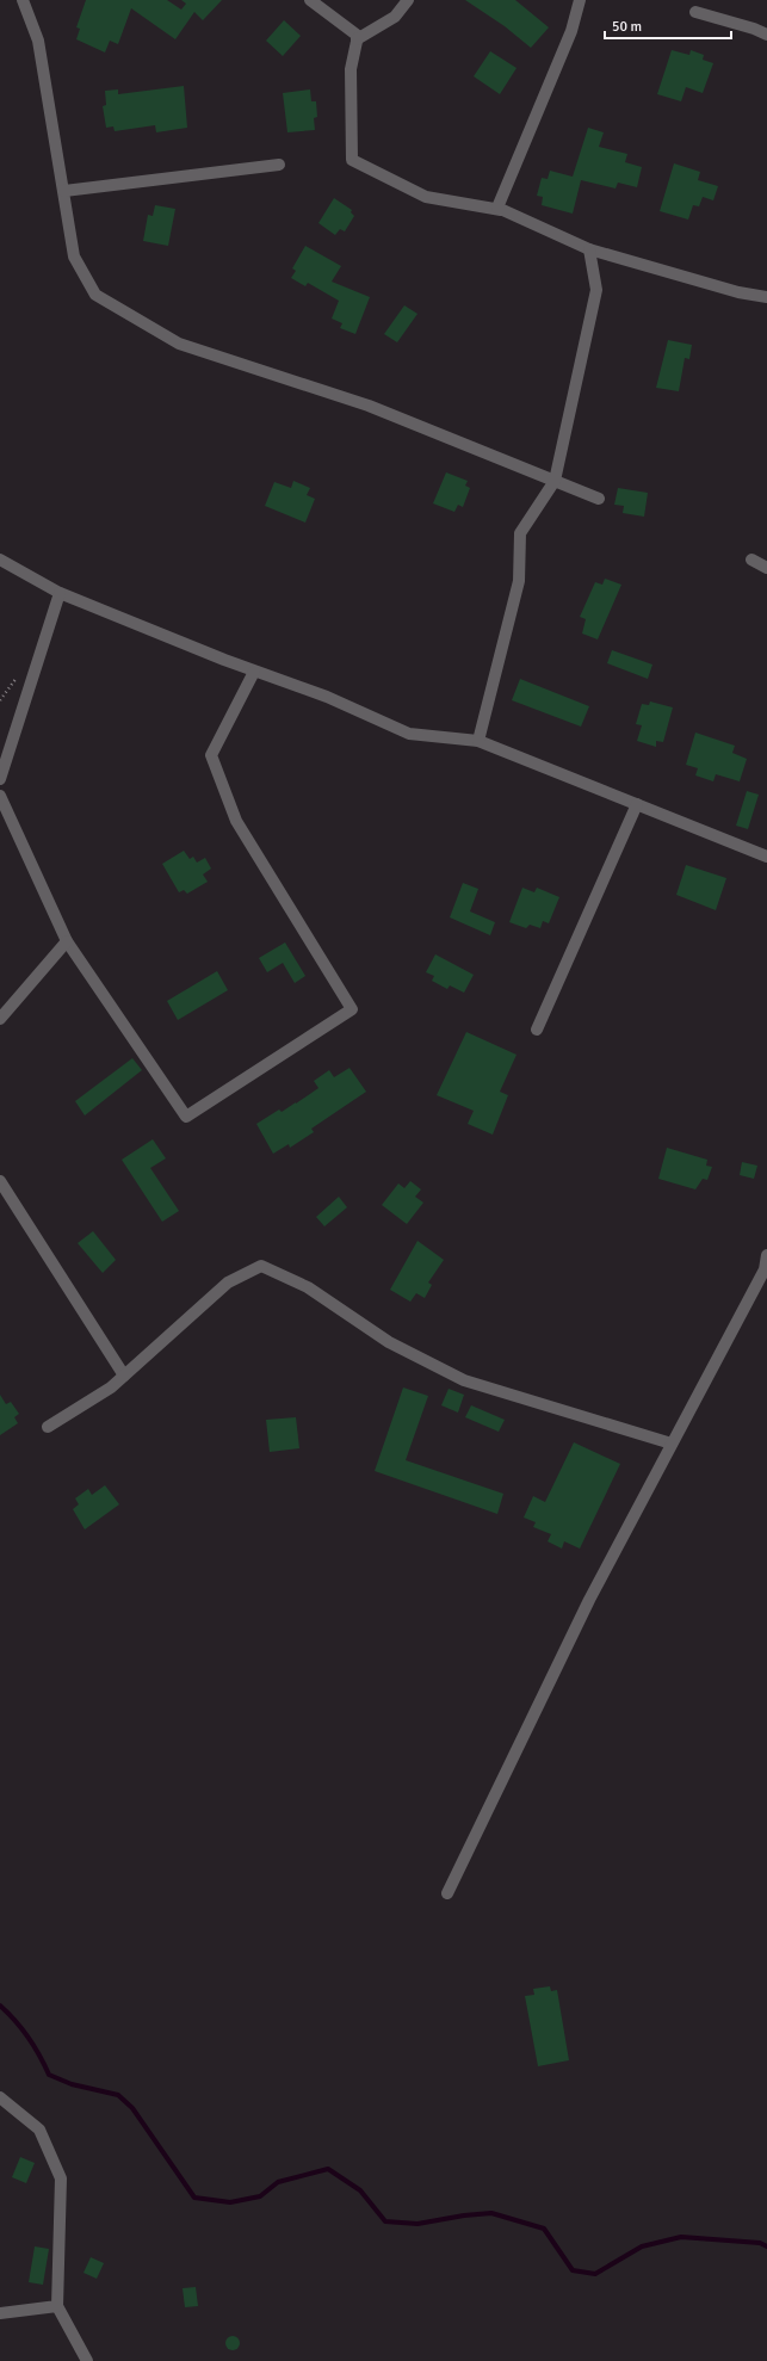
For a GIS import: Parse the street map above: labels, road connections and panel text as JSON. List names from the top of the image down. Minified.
{"scale_bar":"50 m"}
